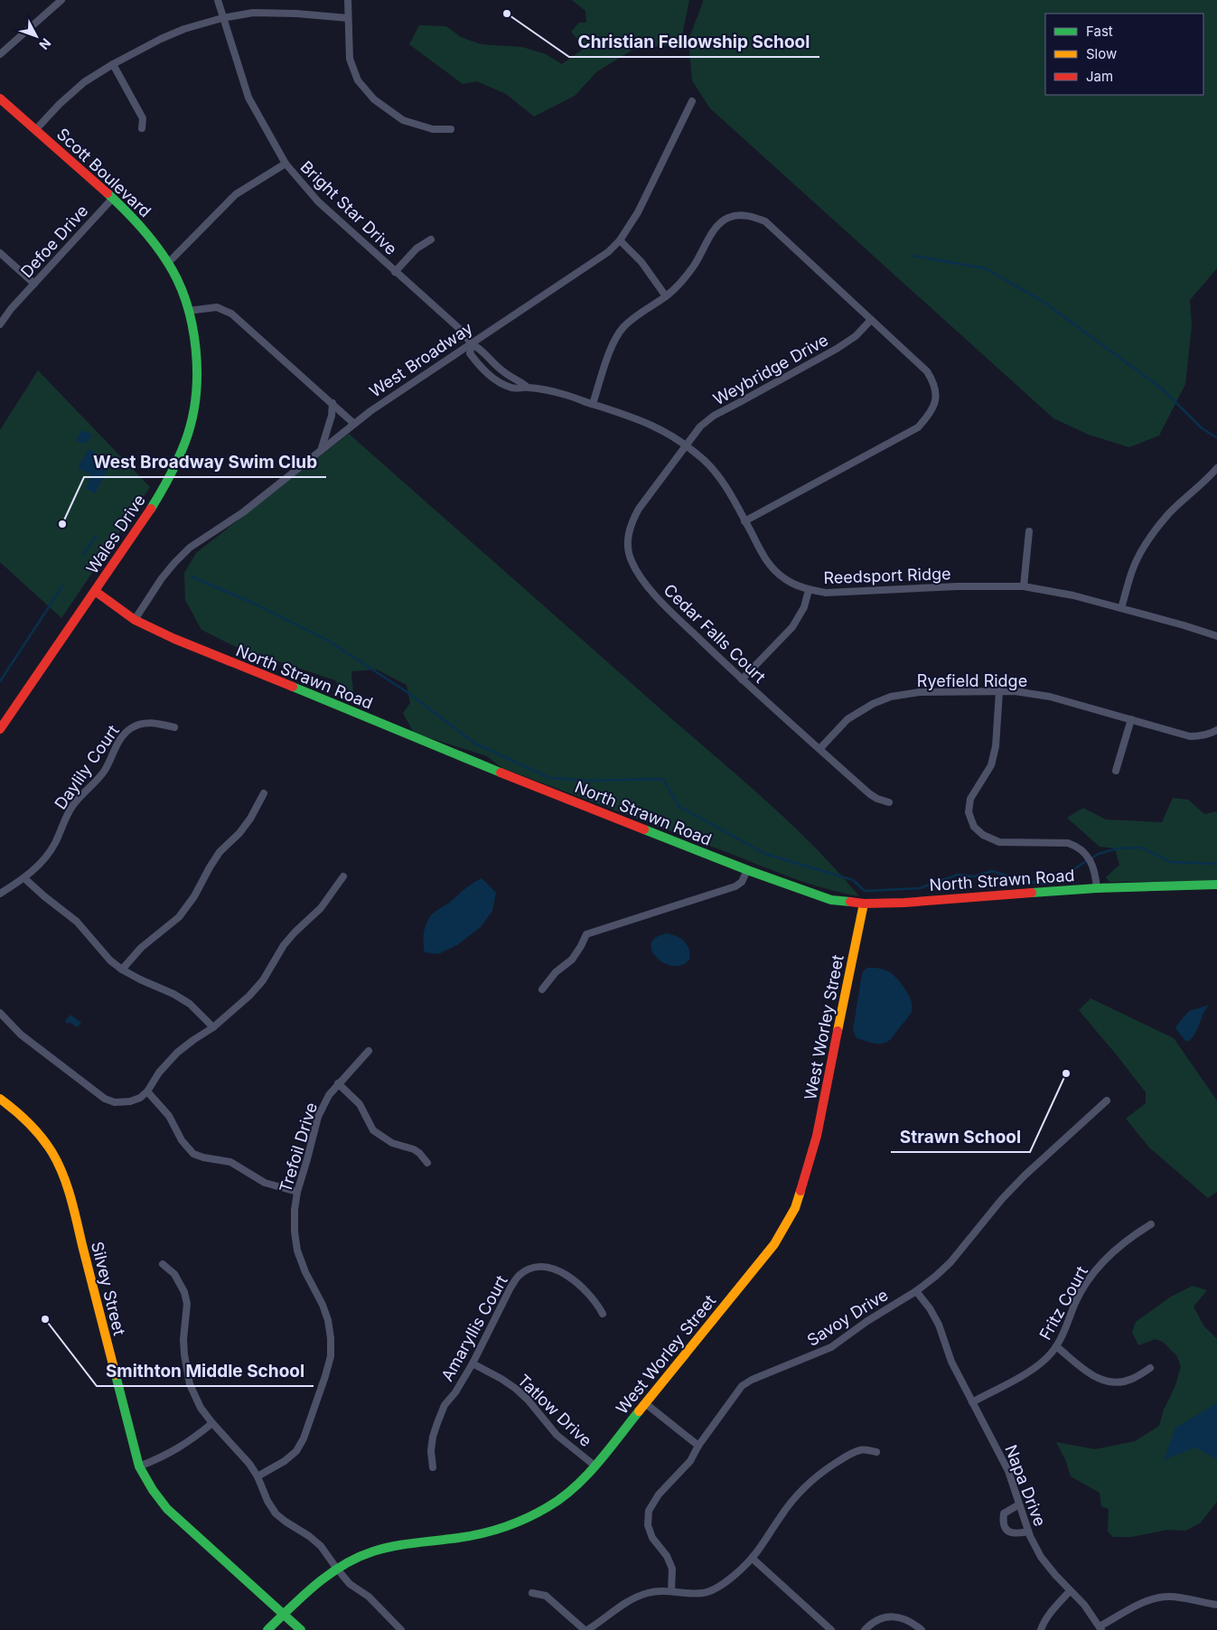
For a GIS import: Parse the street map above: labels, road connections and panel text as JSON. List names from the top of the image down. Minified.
{"streets":{"street":["Scott Boulevard","Bright Star Drive","Defoe Drive","West Broadway","Weybridge Drive","Wales Drive","Reedsport Ridge","Cedar Falls Court","North Strawn Road","Ryefield Ridge","Daylily Court","West Worley Street","Trefoil Drive","Silvey Street","Fritz Court","Savoy Drive","Amaryllis Court","Tatlow Drive","Napa Drive"]},"crossings":[["Scott Boulevard","Defoe Drive"],["Scott Boulevard","Wales Drive"],["Bright Star Drive","West Broadway"],["Bright Star Drive","Reedsport Ridge"],["West Broadway","Reedsport Ridge"],["West Broadway","North Strawn Road"],["Weybridge Drive","Reedsport Ridge"],["Weybridge Drive","Cedar Falls Court"],["Wales Drive","North Strawn Road"],["Reedsport Ridge","Cedar Falls Court"],["Cedar Falls Court","Ryefield Ridge"],["North Strawn Road","West Worley Street"],["West Worley Street","Silvey Street"],["West Worley Street","Tatlow Drive"],["Fritz Court","Napa Drive"],["Savoy Drive","Napa Drive"],["Amaryllis Court","Tatlow Drive"]],"places":["Christian Fellowship School","West Broadway Swim Club","Strawn School","Smithton Middle School"],"legend":["Fast","Slow","Jam"],"north":"bottom right"}
